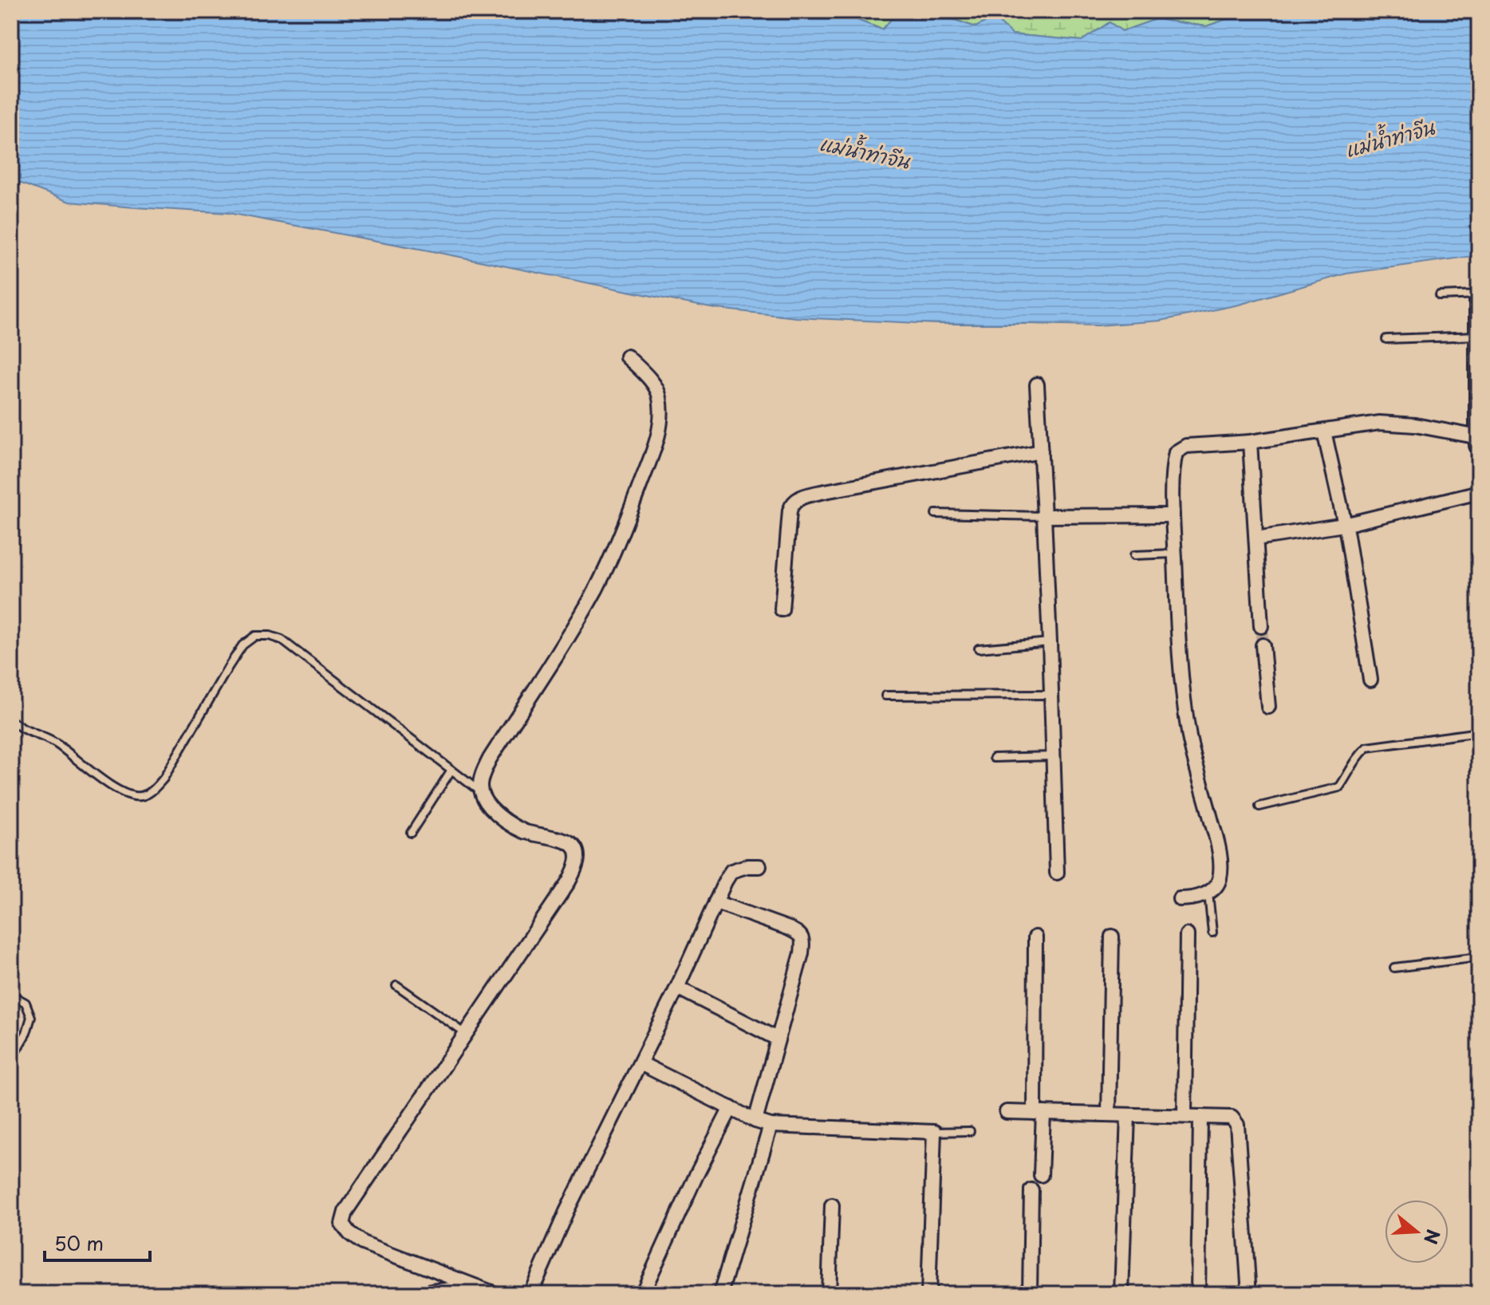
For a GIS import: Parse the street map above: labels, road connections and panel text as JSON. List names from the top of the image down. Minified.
{"water":["แม่น้ำท่าจีน"],"scale_bar":"50 m","north":"right"}
